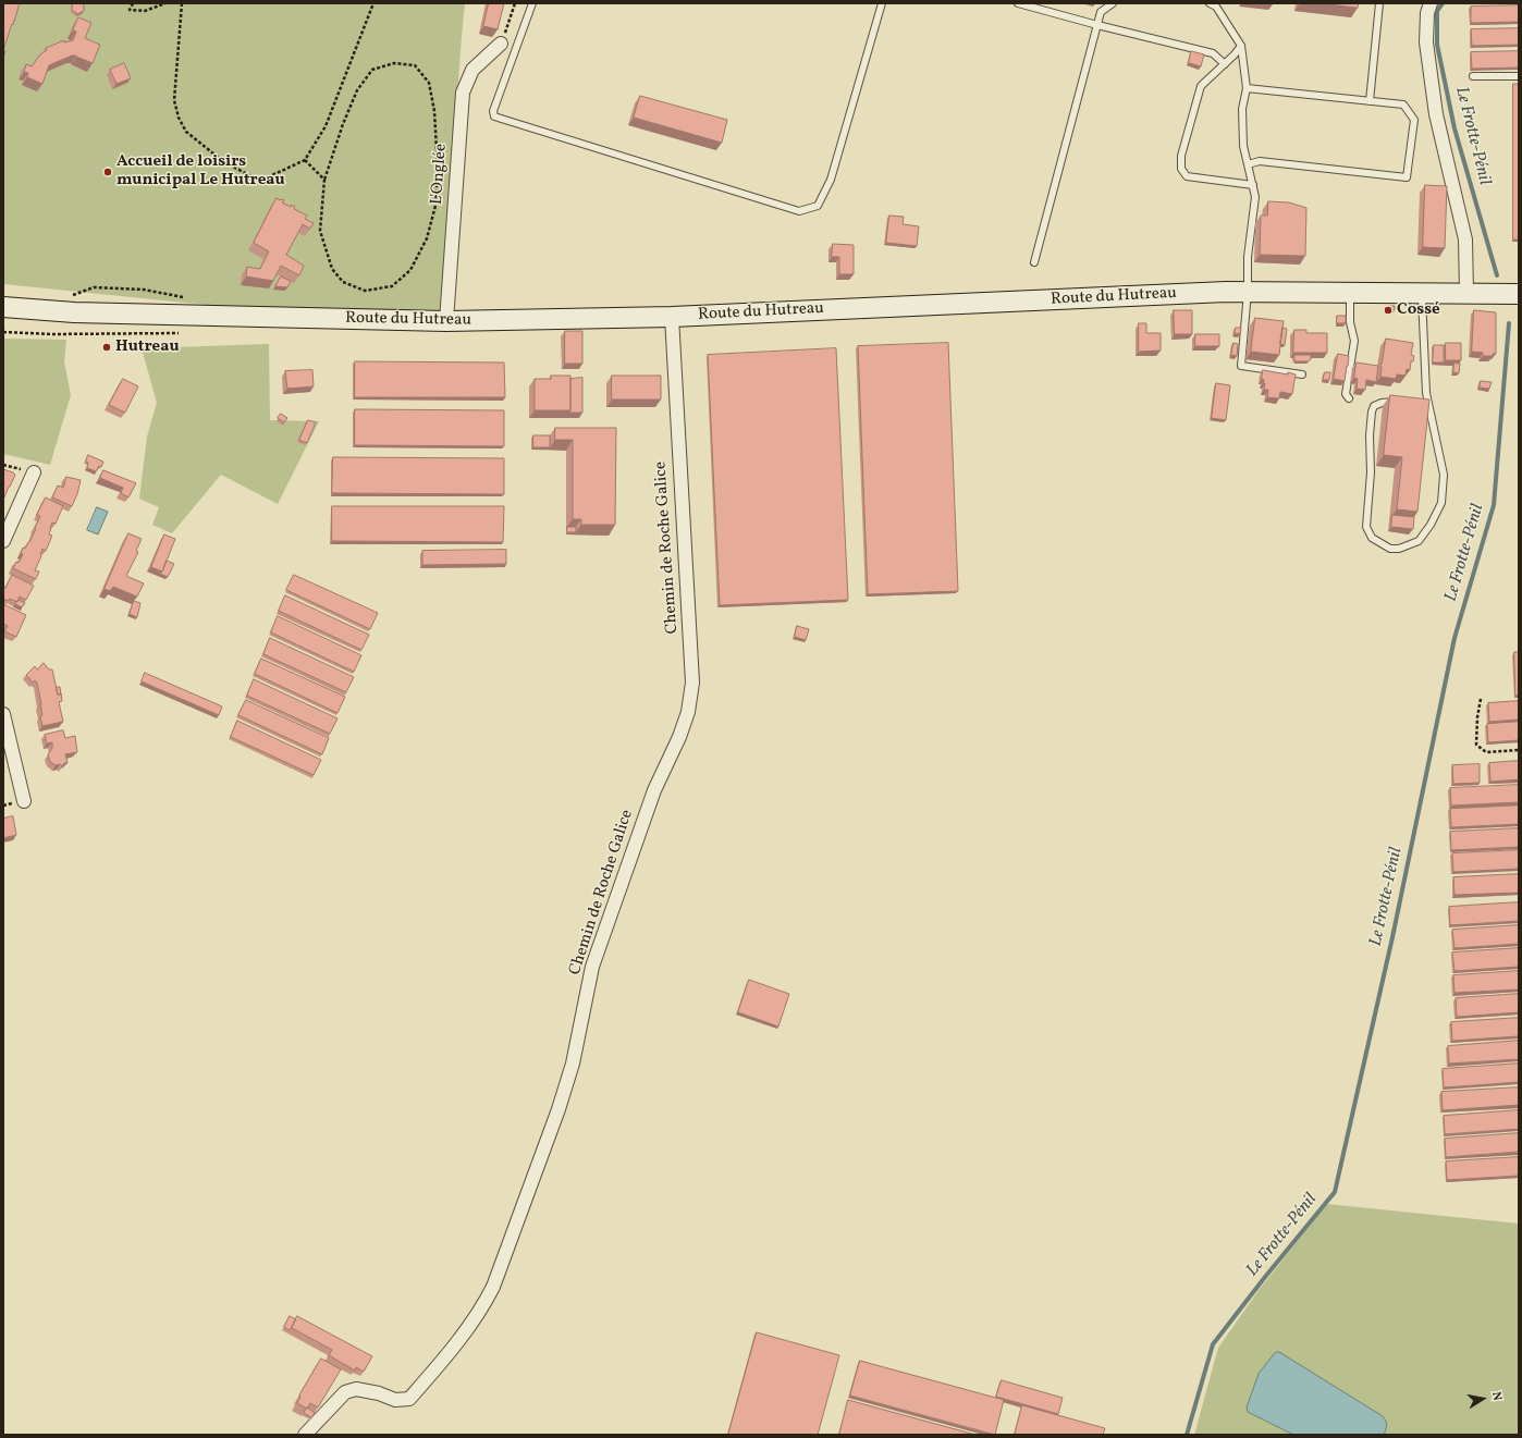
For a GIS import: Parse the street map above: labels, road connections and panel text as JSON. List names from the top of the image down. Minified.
{"streets":{"street":["L'Onglée","Route du Hutreau","Chemin de Roche Galice"]},"crossings":[["L'Onglée","Route du Hutreau"],["Route du Hutreau","Chemin de Roche Galice"]],"water":["Le Frotte-Pénil"],"places":["Accueil de loisirs municipal Le Hutreau","Cossé","Hutreau"],"north":"right"}
